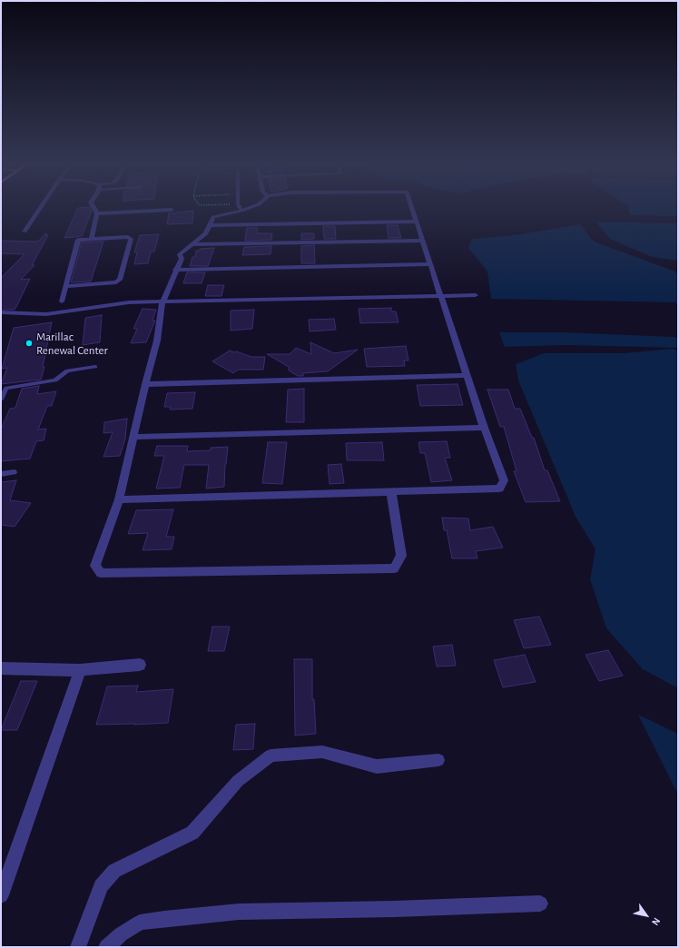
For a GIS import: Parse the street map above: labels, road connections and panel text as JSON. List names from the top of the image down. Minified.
{"places":["Marillac Renewal Center"],"north":"bottom right"}
